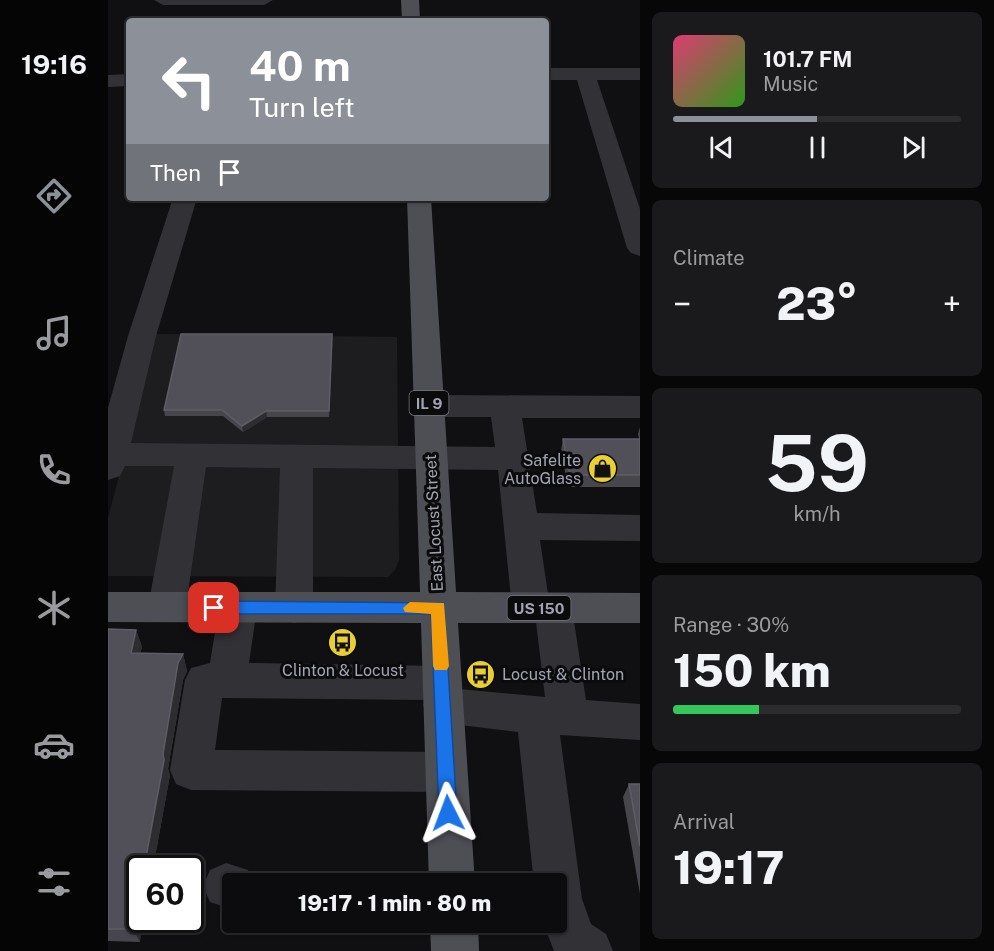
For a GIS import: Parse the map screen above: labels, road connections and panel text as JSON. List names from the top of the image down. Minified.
{"streets":{"main road":["IL 9","East Locust Street","US 150"]},"crossings":[["East Locust Street","US 150"]],"places":{"shop":["Safelite AutoGlass"],"bus stop":["Clinton & Locust","Locust & Clinton"]},"page":{"tabs":"19:16","turn":["40 m","Turn left"],"song":["101.7 FM","Music"],"then":"Then","tile":["Climate",["59","km/h"],["Range · 30%","150 km"],["Arrival","19:17"]],"heat":["−","23°","+"],"limit":"60","trip":"19:17 · 1 min · 80 m"}}
